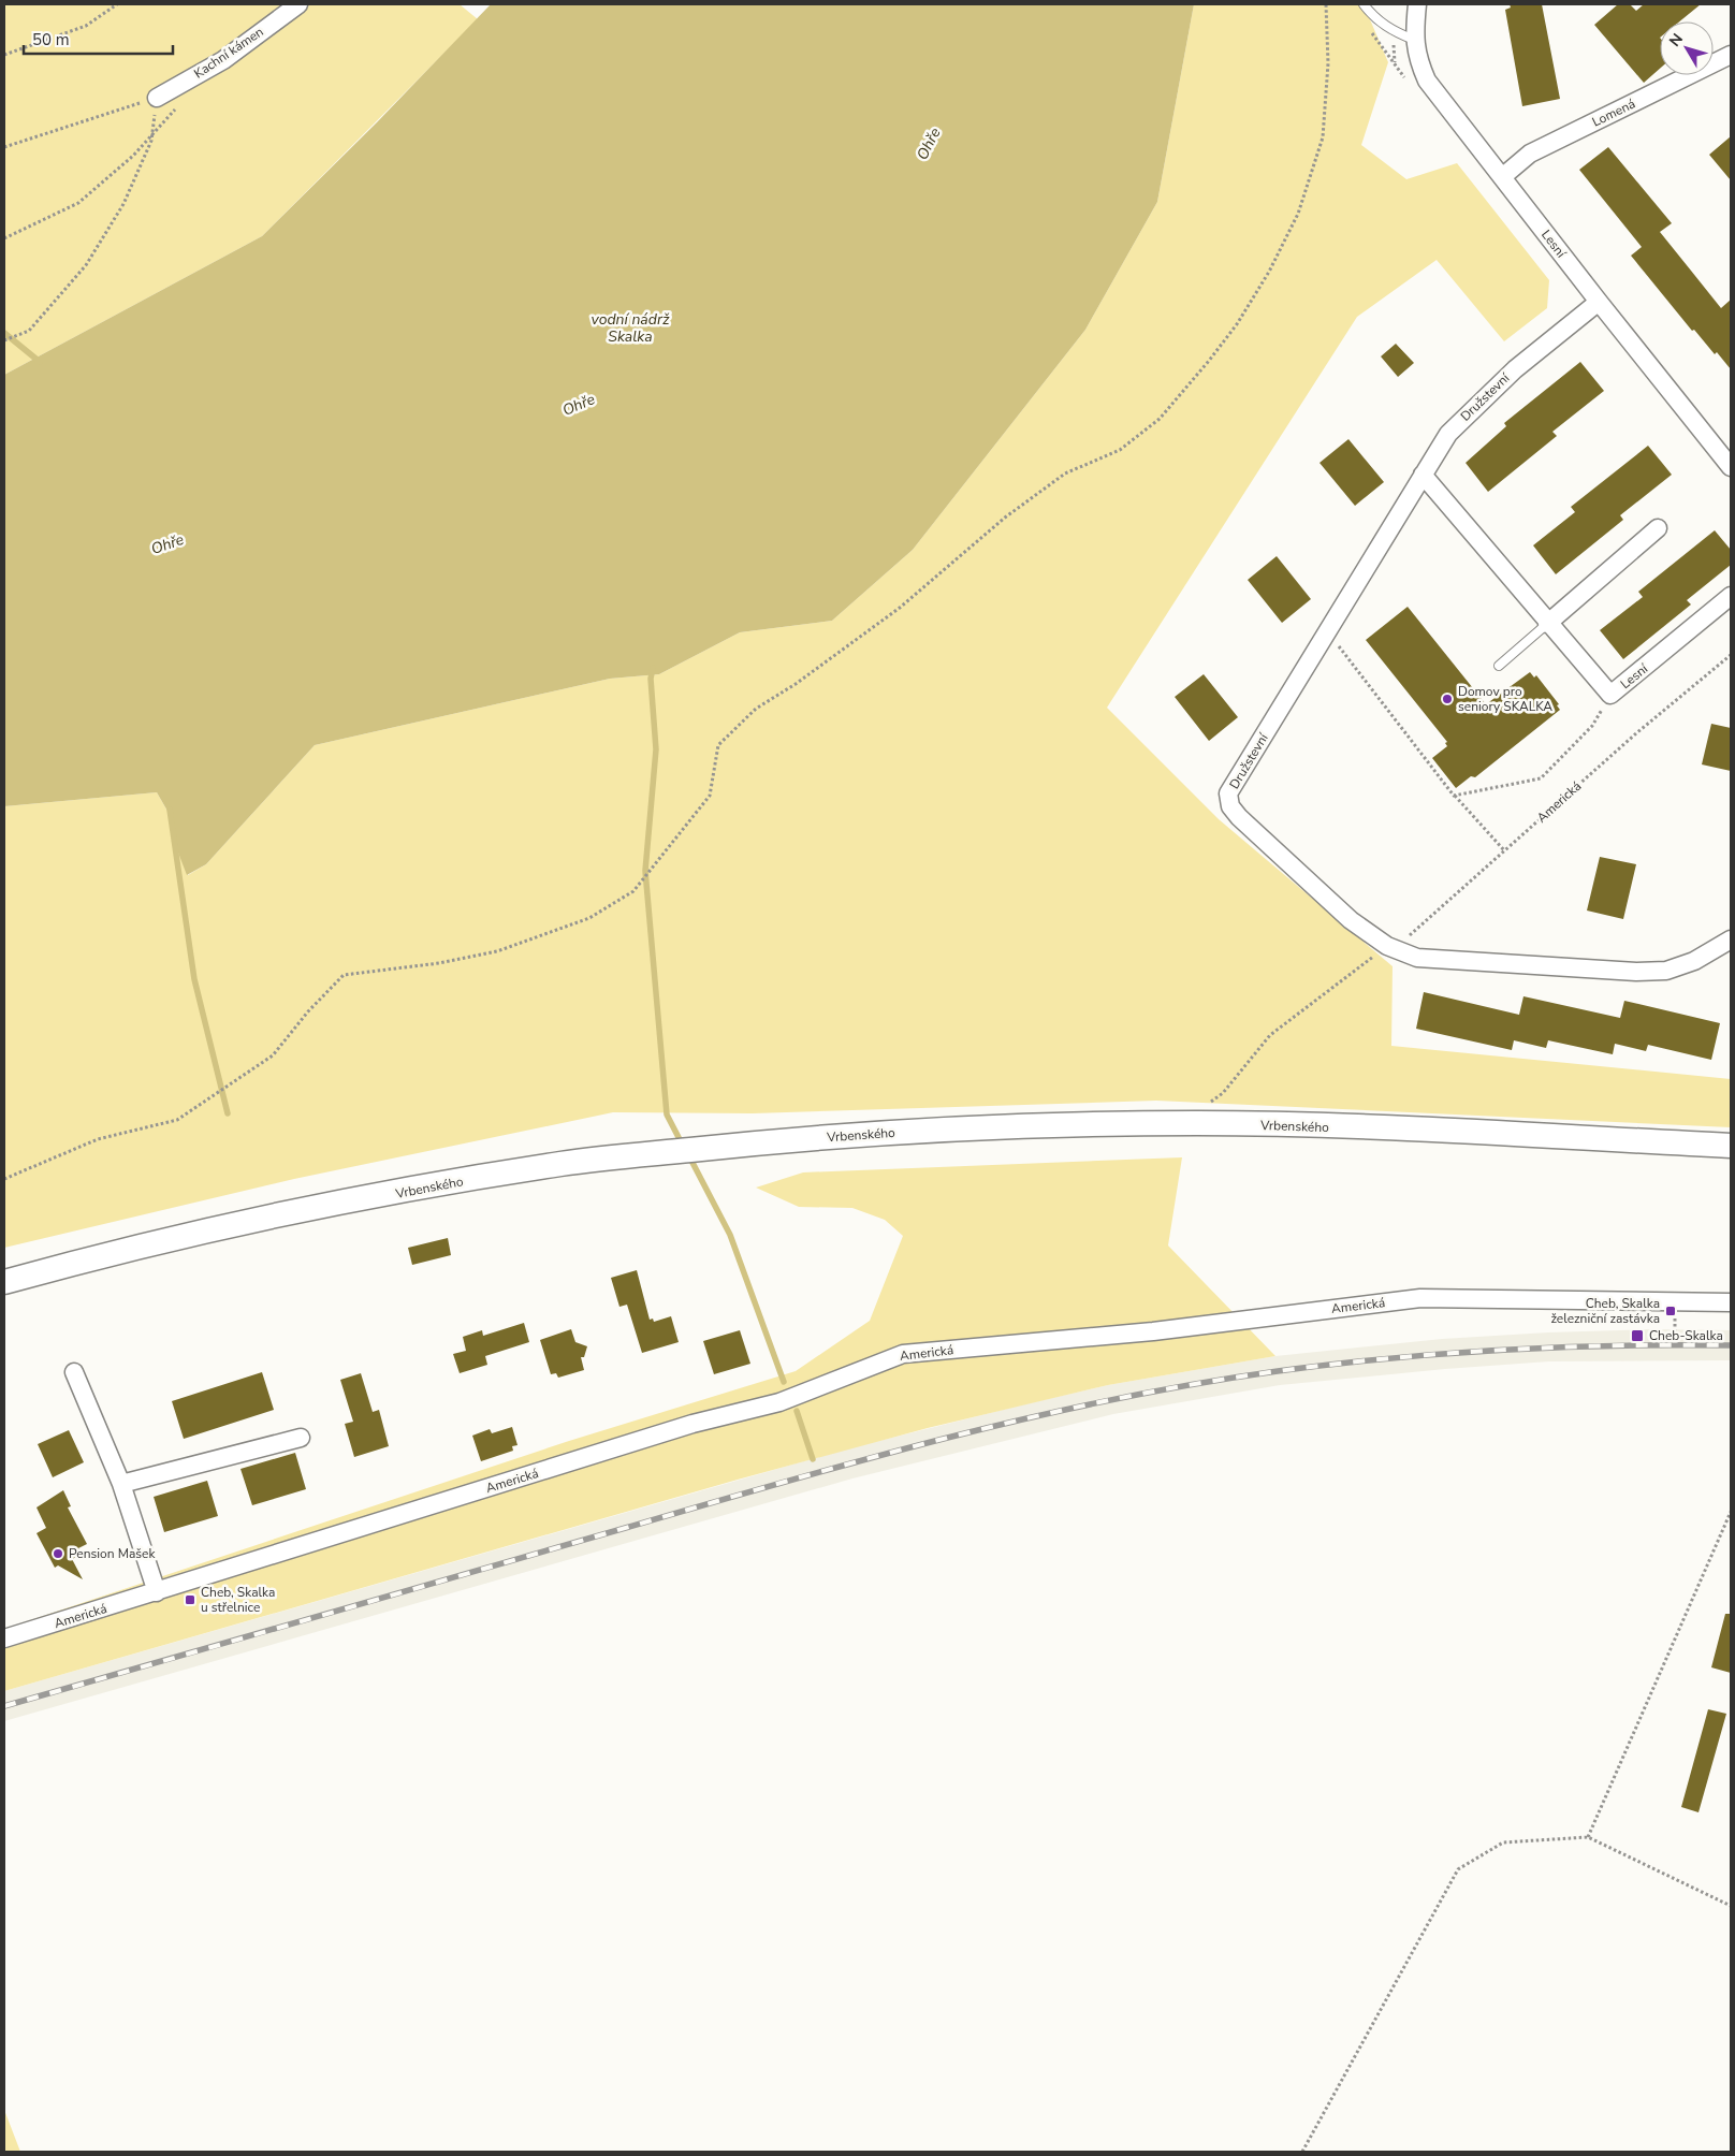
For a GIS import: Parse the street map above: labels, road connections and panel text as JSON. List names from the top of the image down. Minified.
{"streets":{"main road":["Vrbenského"],"street":["Kachní kámen","Lomená","Lesní","Družstevní","Americká"]},"crossings":[["Lomená","Lesní"],["Lesní","Družstevní"],["Družstevní","Americká"],["Americká","Vrbenského"]],"water":["Ohře","vodní nádrž Skalka"],"places":{"other":["Domov pro seniory SKALKA","Pension Mašek"],"transit":["Cheb, Skalka železniční zastávka","Cheb-Skalka","Cheb, Skalka u střelnice"]},"scale_bar":"50 m","north":"top left"}
